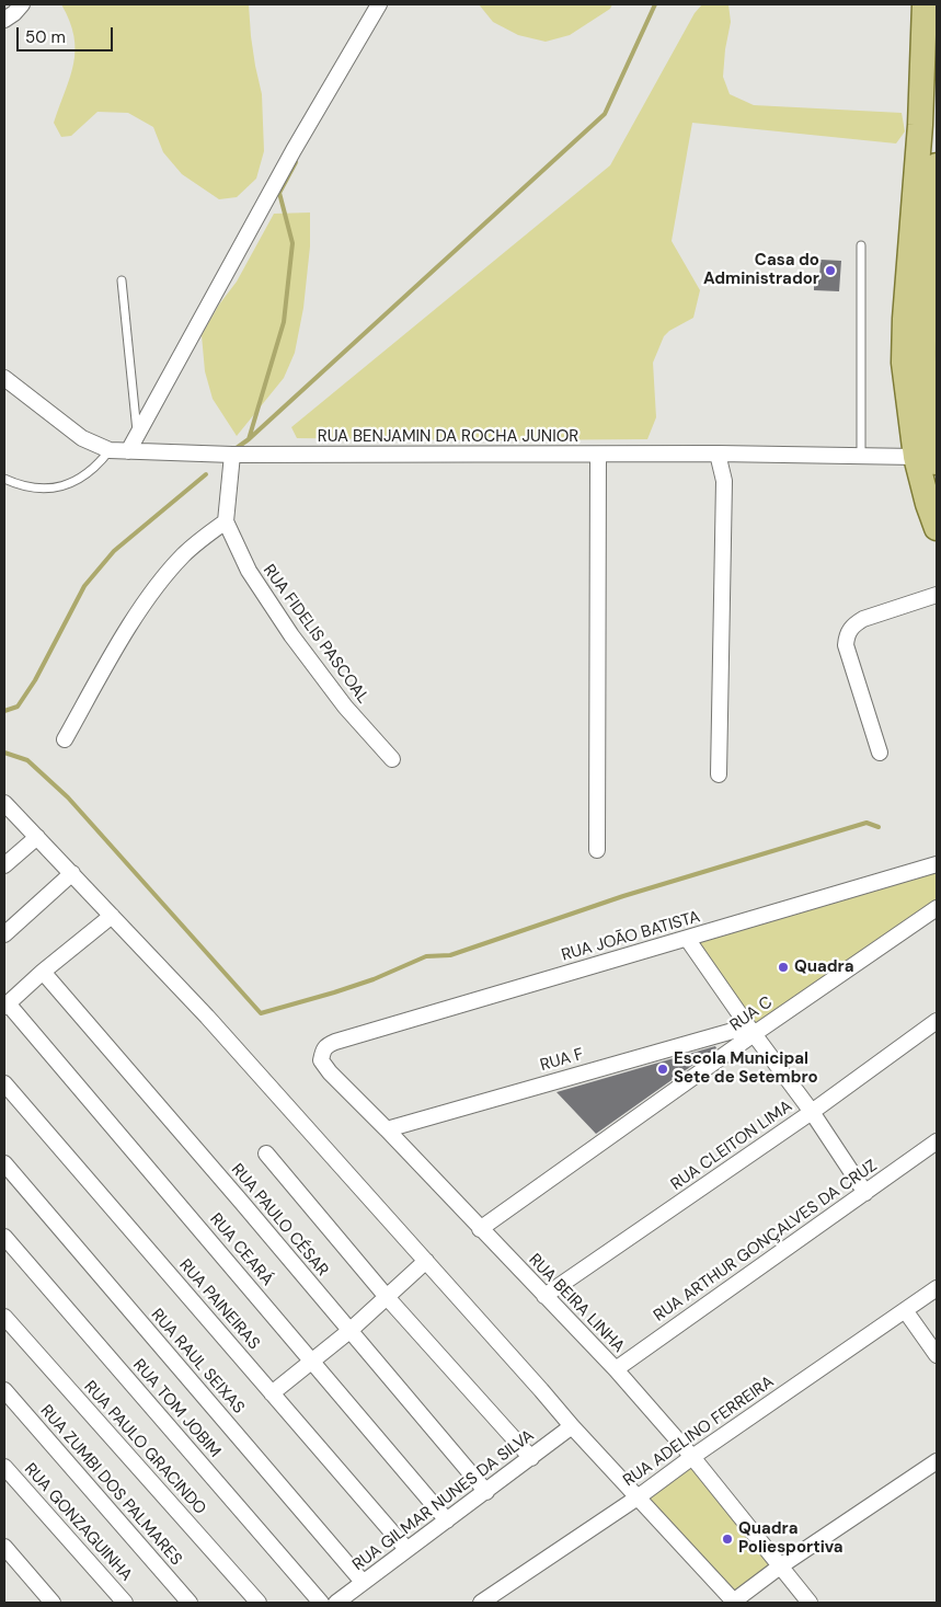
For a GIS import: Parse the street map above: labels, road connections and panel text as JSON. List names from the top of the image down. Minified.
{"streets":{"street":["RUA BENJAMIN DA ROCHA JUNIOR","RUA FIDELIS PASCOAL","RUA JOĀO BATISTA","RUA C","RUA F","RUA CLEITON LIMA","RUA PAULO CÉSAR","RUA ARTHUR GONÇALVES DA CRUZ","RUA CEARÁ","RUA BEIRA LINHA","RUA PAINEIRAS","RUA RAUL SEIXAS","RUA TOM JOBIM","RUA ADELINO FERREIRA","RUA PAULO GRACINDO","RUA ZUMBI DOS PALMARES","RUA GILMAR NUNES DA SILVA","RUA GONZAGUINHA"]},"crossings":[["RUA JOĀO BATISTA","RUA BEIRA LINHA"],["RUA C","RUA F"],["RUA C","RUA BEIRA LINHA"],["RUA F","RUA BEIRA LINHA"],["RUA CLEITON LIMA","RUA BEIRA LINHA"],["RUA PAULO CÉSAR","RUA GILMAR NUNES DA SILVA"],["RUA ARTHUR GONÇALVES DA CRUZ","RUA BEIRA LINHA"],["RUA CEARÁ","RUA GILMAR NUNES DA SILVA"],["RUA BEIRA LINHA","RUA ADELINO FERREIRA"],["RUA PAINEIRAS","RUA GILMAR NUNES DA SILVA"],["RUA RAUL SEIXAS","RUA GILMAR NUNES DA SILVA"]],"places":["Casa do Administrador","Quadra","Escola Municipal Sete de Setembro","Quadra Poliesportiva"],"scale_bar":"50 m"}
